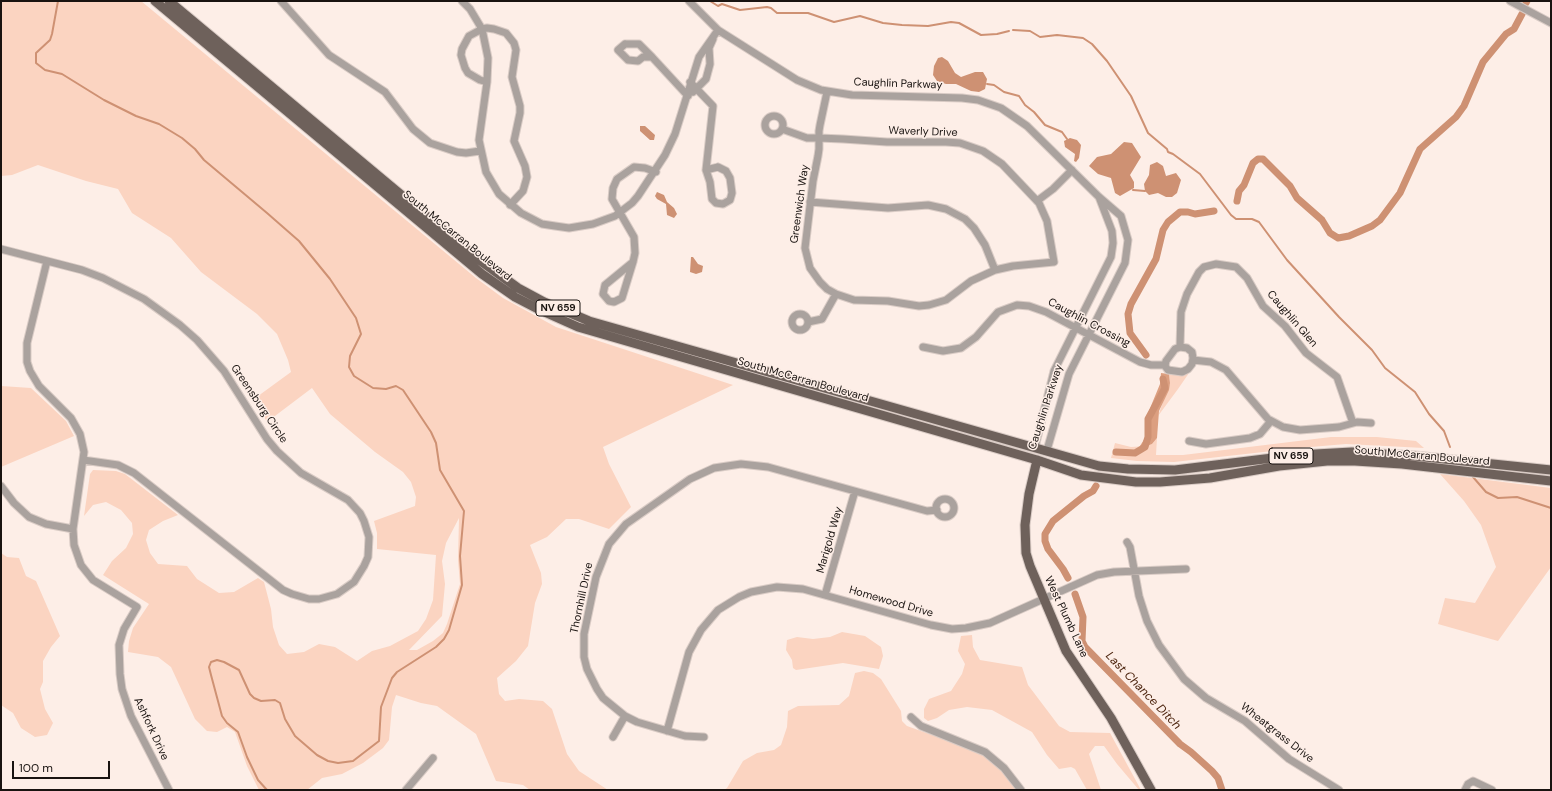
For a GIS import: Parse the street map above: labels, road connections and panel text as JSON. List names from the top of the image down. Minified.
{"streets":{"main road":["Caughlin Parkway","South McCarran Boulevard","NV 659","West Plumb Lane"],"street":["Waverly Drive","Greenwich Way","Caughlin Glen","Caughlin Crossing","Greensburg Circle","Marigold Way","Thornhill Drive","Homewood Drive","Ashfork Drive","Wheatgrass Drive"]},"crossings":[["Caughlin Parkway","Greenwich Way"],["Caughlin Parkway","South McCarran Boulevard"],["Caughlin Parkway","Caughlin Crossing"],["Caughlin Parkway","West Plumb Lane"],["Waverly Drive","Greenwich Way"],["South McCarran Boulevard","West Plumb Lane"],["Caughlin Glen","Caughlin Crossing"],["Marigold Way","Thornhill Drive"],["Marigold Way","Homewood Drive"],["Thornhill Drive","Homewood Drive"],["Homewood Drive","West Plumb Lane"],["Homewood Drive","Wheatgrass Drive"]],"water":["Last Chance Ditch"],"scale_bar":"100 m"}
